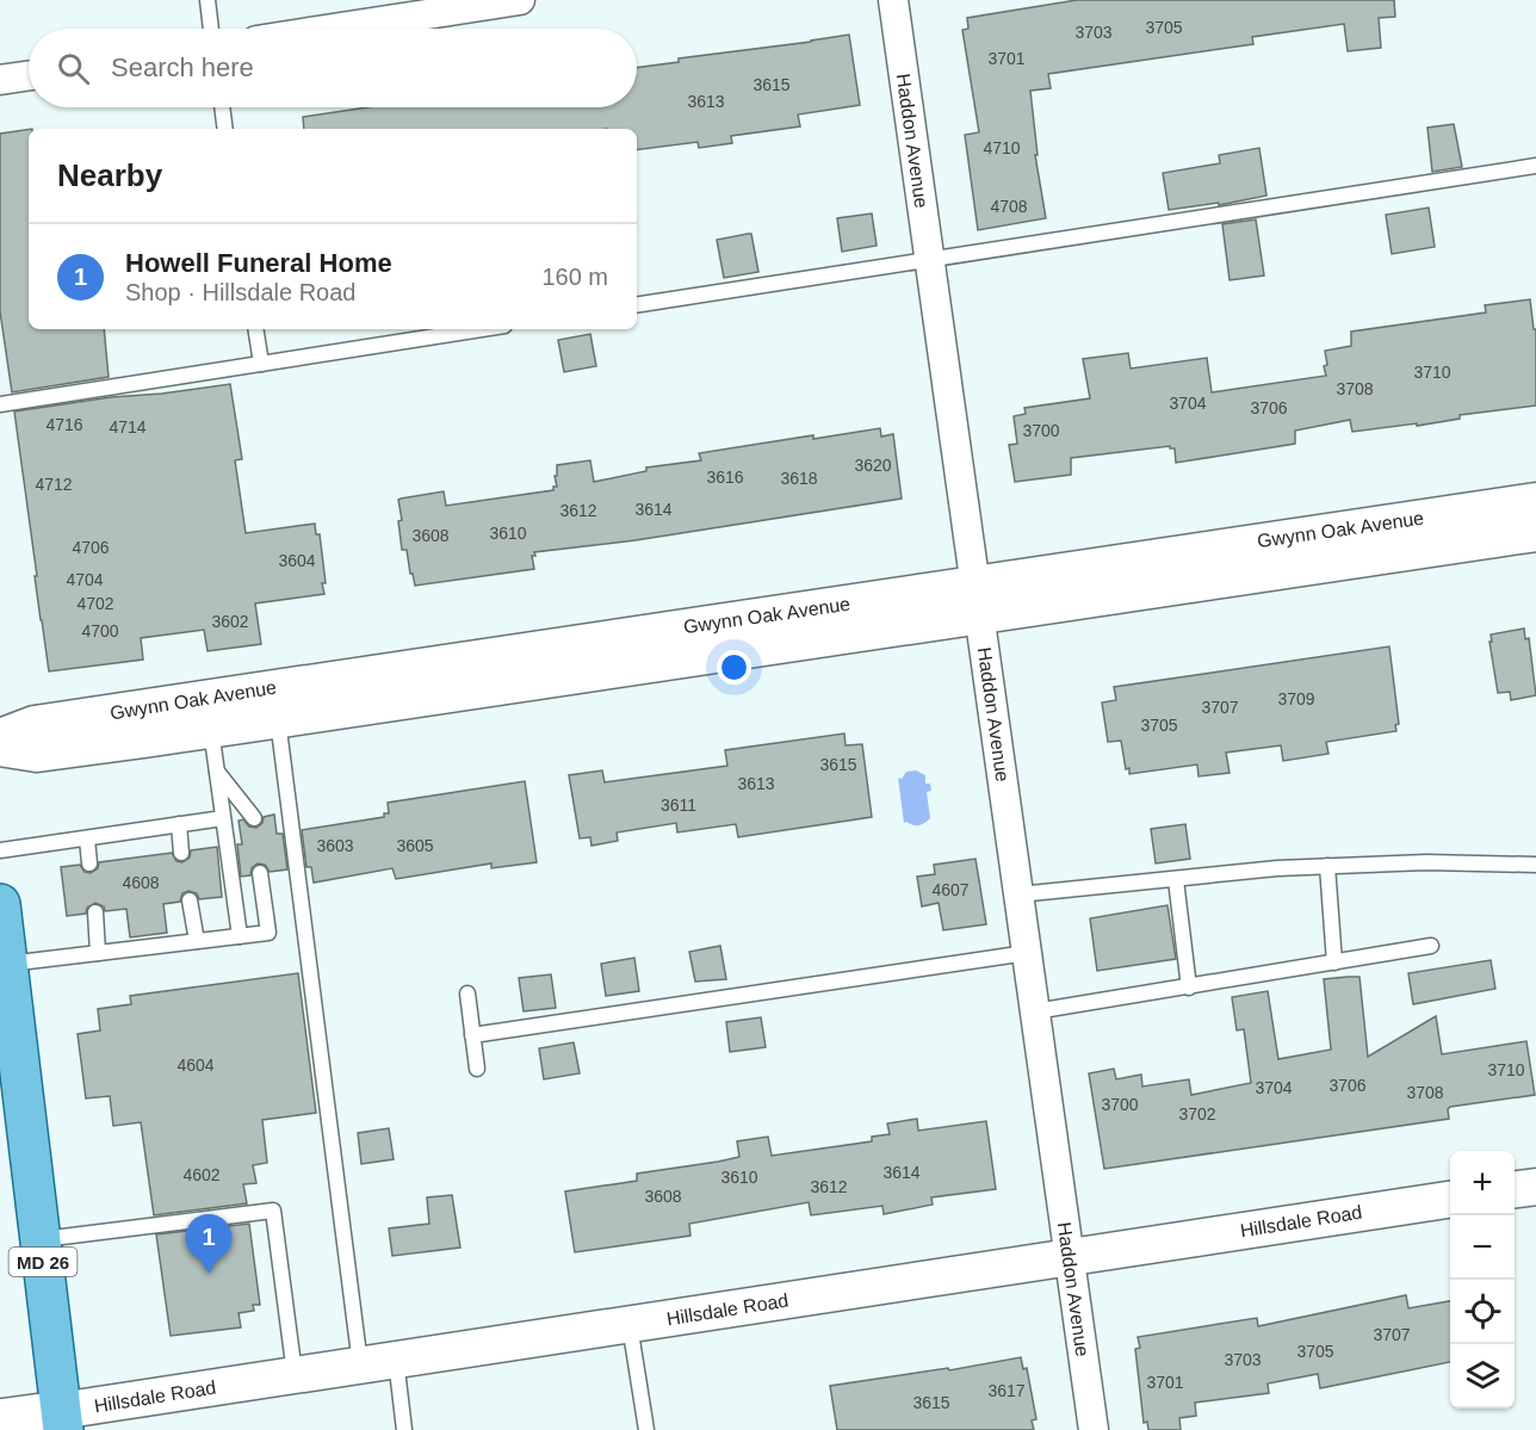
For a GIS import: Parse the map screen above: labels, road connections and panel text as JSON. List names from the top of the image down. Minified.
{"streets":{"main road":["Hillsdale Road","MD 26"],"street":["Haddon Avenue","Gwynn Oak Avenue"]},"crossings":[["Haddon Avenue","Gwynn Oak Avenue"],["Haddon Avenue","Hillsdale Road"],["Hillsdale Road","MD 26"]],"house_numbers":["3705","3703","3701","3615","3613","4710","4708","3710","3708","3704","3706","4716","4714","3700","3620","3616","3618","4712","3614","3612","3610","3608","4706","3604","4704","4702","3602","4700","3709","3707","3705","3615","3613","3611","3603","3605","4608","4607","4604","3710","3706","3704","3708","3700","3702","3614","4602","3610","3612","3608","3707","3705","3703","3701","3617","3615"],"page":{"search":"Search here","heading":"Nearby","list":[{"mark":"1","name":"Howell Funeral Home","note":"Shop · Hillsdale Road","value":"160 m"}],"map_buttons":["+","−"],"pins":"1"}}
